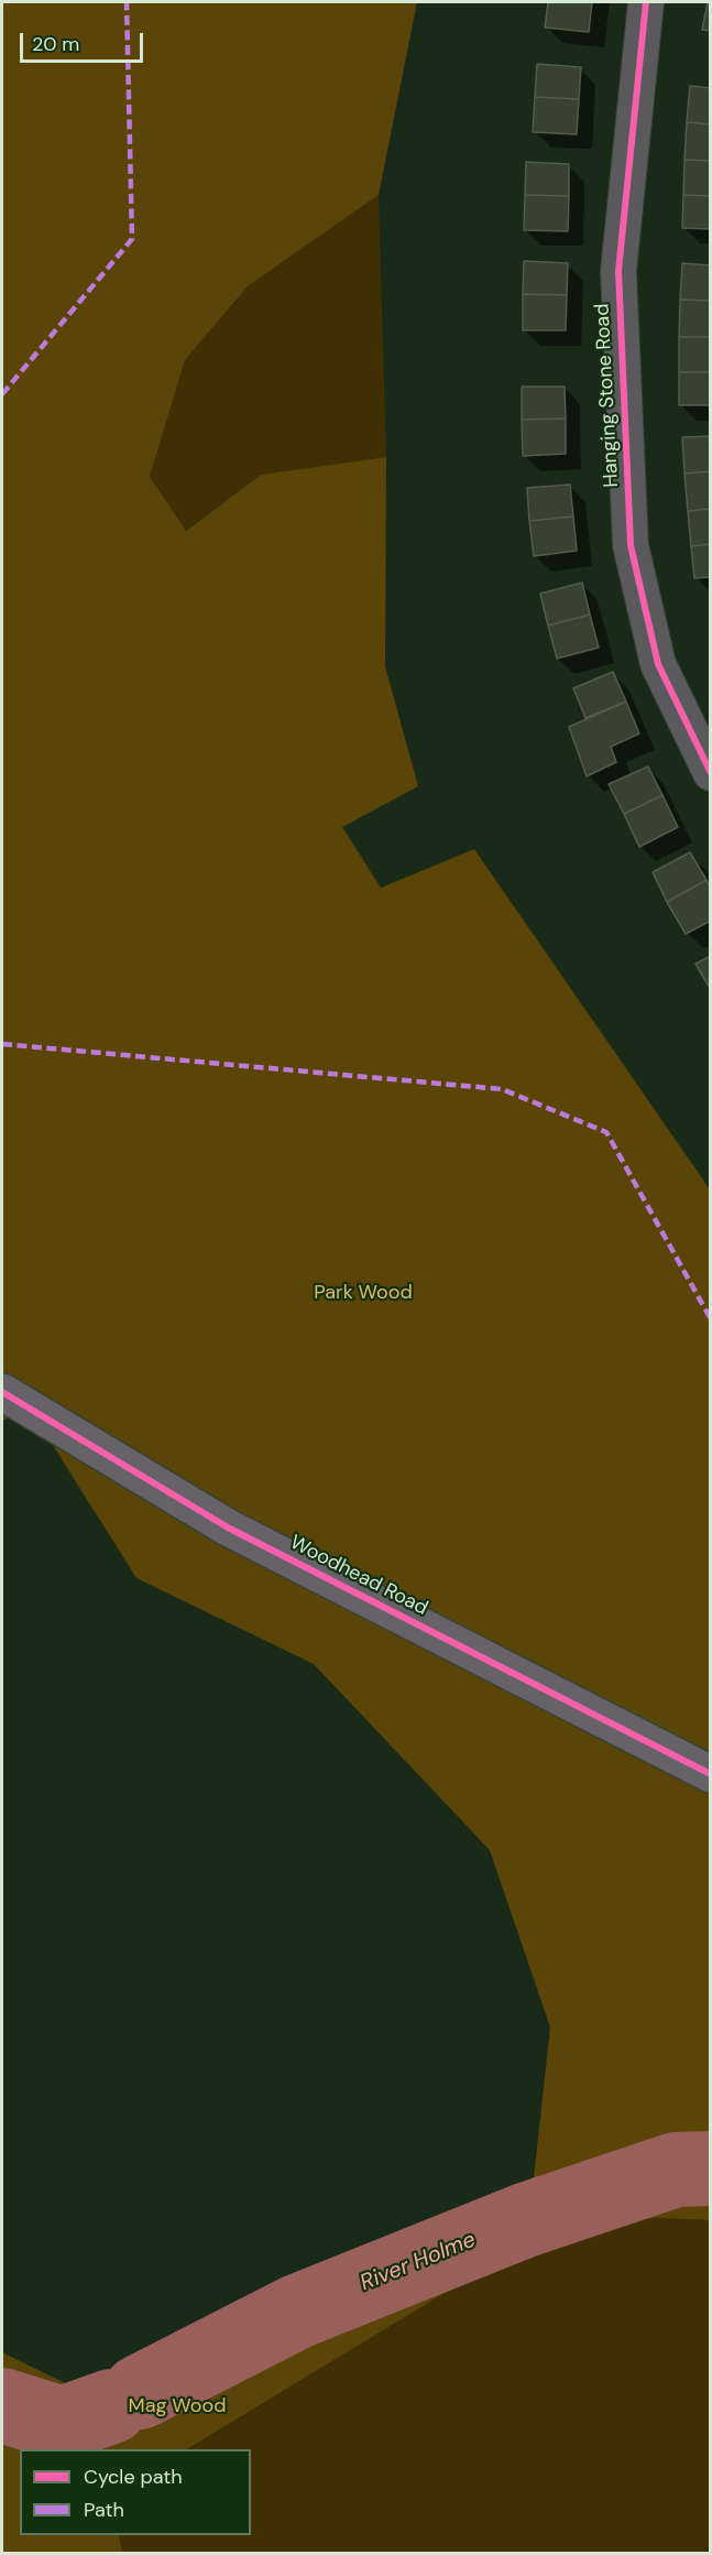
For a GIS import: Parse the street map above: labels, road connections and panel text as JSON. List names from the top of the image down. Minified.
{"streets":{"main road":["Woodhead Road"],"street":["Hanging Stone Road"]},"water":["River Holme"],"parks":["Park Wood","Mag Wood"],"legend":["Cycle path","Path"],"scale_bar":"20 m"}
